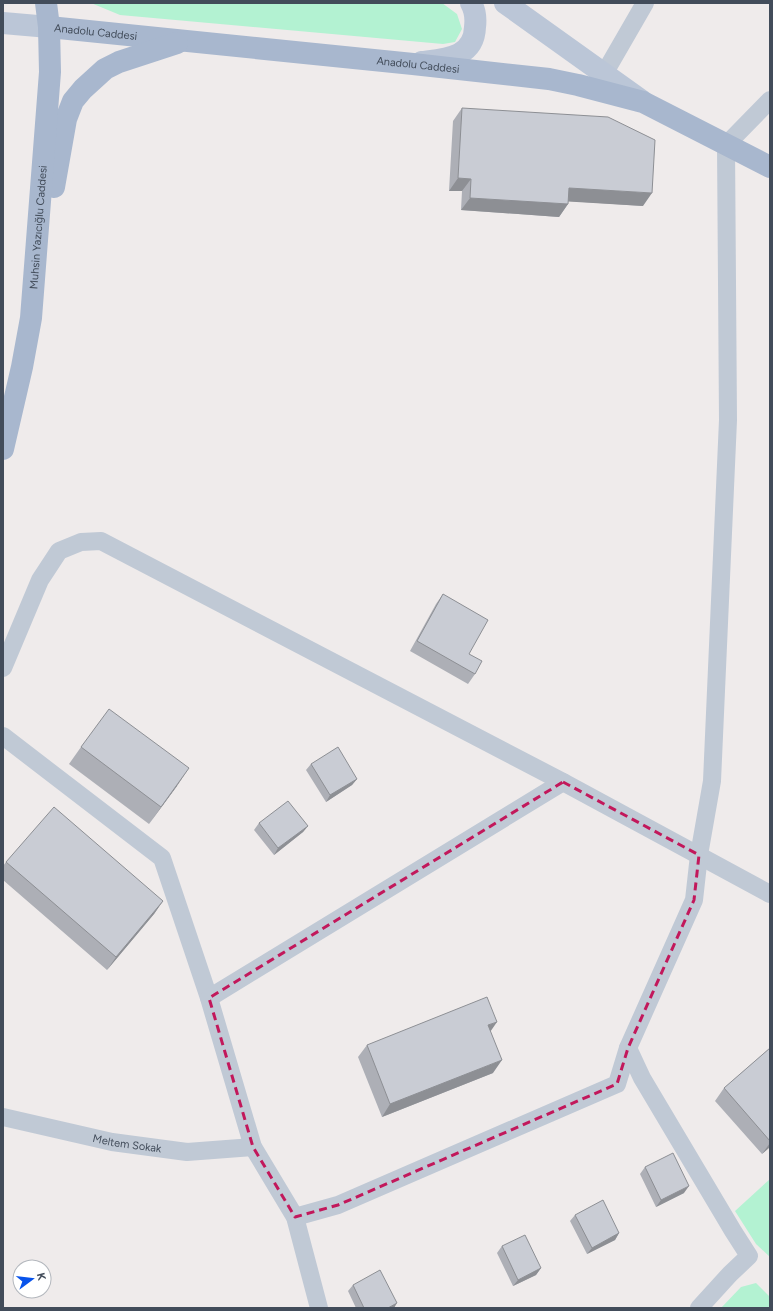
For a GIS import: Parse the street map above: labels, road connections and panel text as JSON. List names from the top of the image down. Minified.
{"streets":{"main road":["Anadolu Caddesi","Muhsin Yazıcığlu Caddesi"],"street":["Meltem Sokak"]},"crossings":[["Anadolu Caddesi","Muhsin Yazıcığlu Caddesi"]],"north":"right"}
